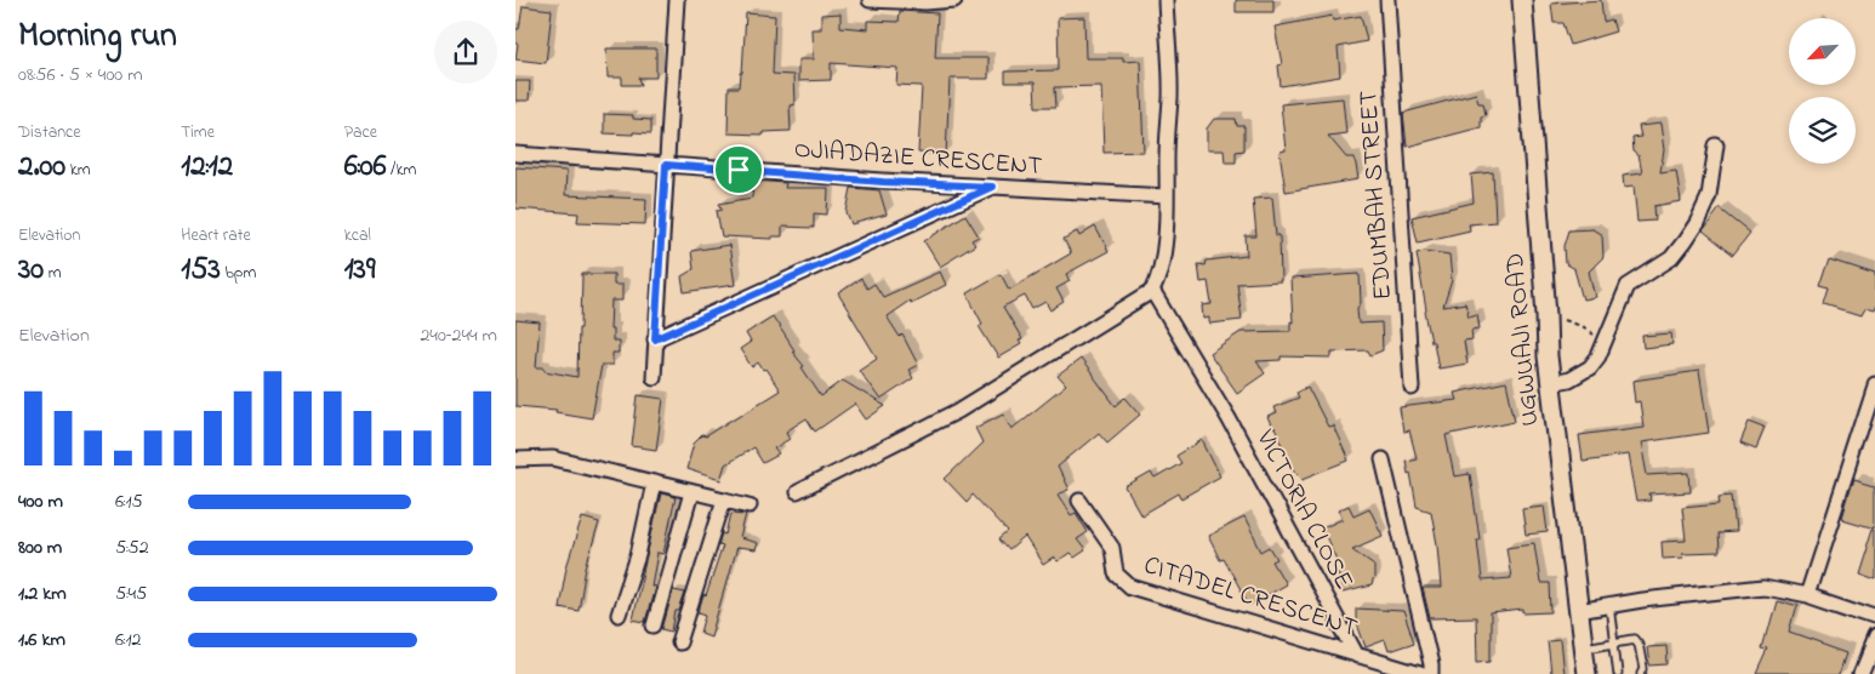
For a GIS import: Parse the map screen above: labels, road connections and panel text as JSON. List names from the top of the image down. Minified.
{"streets":{"main road":["UGWUAJI ROAD"],"street":["OJIADAZIE CRESCENT","EDUMBAH STREET","VICTORIA CLOSE","CITADEL CRESCENT"]},"crossings":[["VICTORIA CLOSE","CITADEL CRESCENT"]],"north":"bottom left","page":{"heading":["Morning run","08:56 · 5 × 400 m"],"stats":[["Distance","2.00 km"],["Time","12:12"],["Pace","6:06 /km"],["Elevation","30 m"],["Heart rate","153 bpm"],["kcal","139"]],"chart":["Elevation","240–244 m"],"list":[{"name":"400 m","note":"6:15"},{"name":"800 m","note":"5:52"},{"name":"1.2 km","note":"5:45"},{"name":"1.6 km","note":"6:12"}]}}
